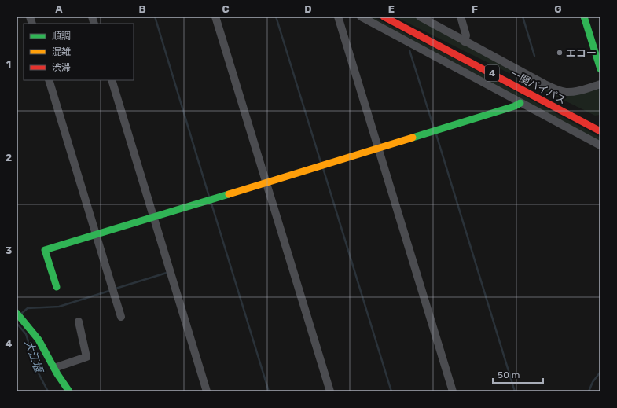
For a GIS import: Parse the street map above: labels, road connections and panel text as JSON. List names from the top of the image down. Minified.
{"streets":{"main road":["4","一関バイパス"]},"water":["大江堰"],"places":["エコー"],"legend":["順調","混雑","渋滞"],"scale_bar":"50 m","grid":{"columns":["A","B","C","D","E","F","G"],"rows":["1","2","3","4"]}}
